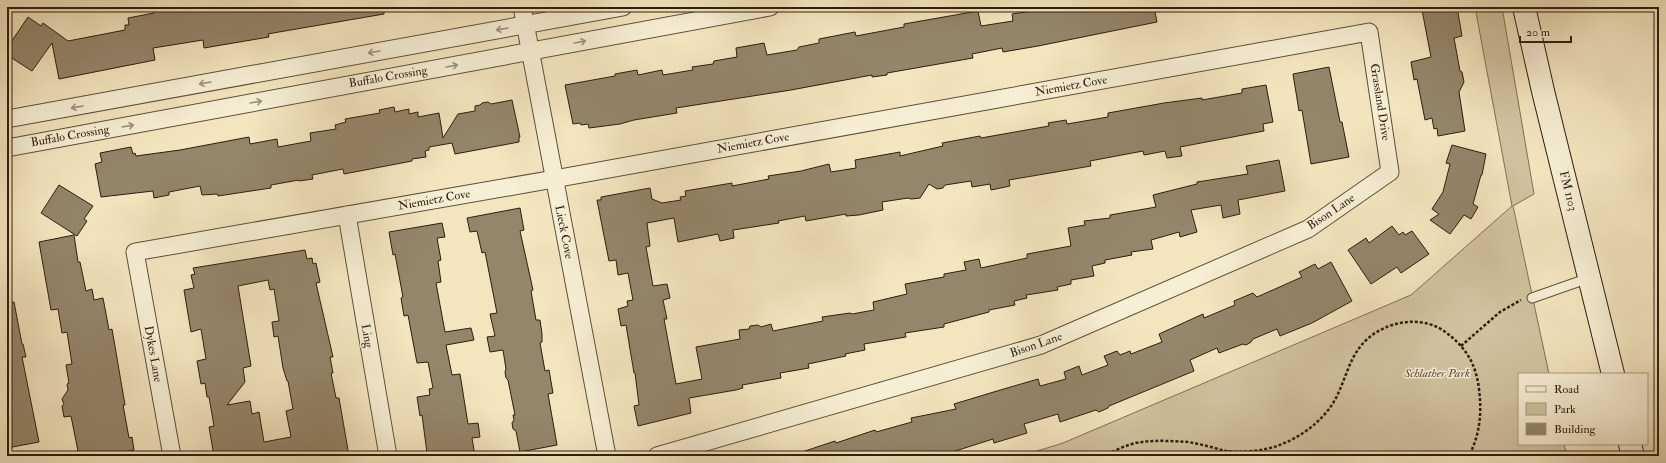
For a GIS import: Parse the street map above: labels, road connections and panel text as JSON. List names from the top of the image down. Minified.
{"streets":{"main road":["FM 1103"],"street":["Buffalo Crossing","Niemietz Cove","Grassland Drive","Bison Lane","Lieck Cove","Ling","Dykes Lane"]},"crossings":[["Buffalo Crossing","Lieck Cove"],["Niemietz Cove","Grassland Drive"],["Niemietz Cove","Lieck Cove"],["Niemietz Cove","Ling"],["Niemietz Cove","Dykes Lane"],["Grassland Drive","Bison Lane"]],"parks":["Schlather Park"],"legend":["Road","Park","Building"],"scale_bar":"20 m"}
